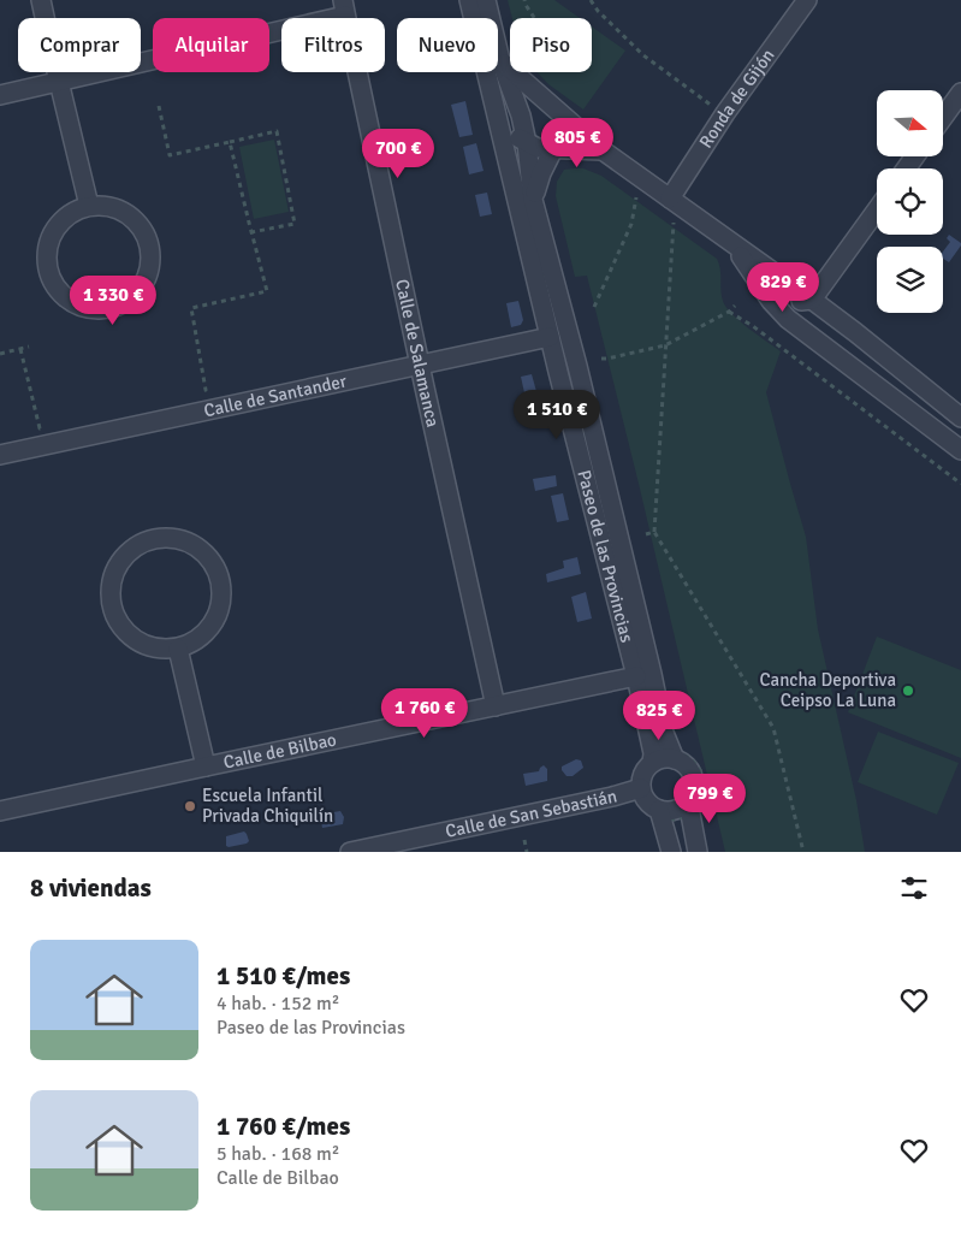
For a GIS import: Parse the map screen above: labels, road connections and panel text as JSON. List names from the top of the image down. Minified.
{"streets":{"street":["Ronda de Gijón","Calle de Salamanca","Calle de Santander","Paseo de las Provincias","Calle de Bilbao","Calle de San Sebastián"]},"crossings":[["Calle de Salamanca","Calle de Santander"],["Calle de Salamanca","Calle de Bilbao"],["Calle de Santander","Paseo de las Provincias"],["Paseo de las Provincias","Calle de Bilbao"],["Paseo de las Provincias","Calle de San Sebastián"]],"places":["Cancha Deportiva Ceipso La Luna","Escuela Infantil Privada Chiquilín"],"north":"right","page":{"chip":["Comprar","Alquilar","Filtros","Nuevo","Piso"],"price":["805 €","700 €","829 €","1 330 €","1 510 €","1 760 €","825 €","799 €"],"heading":"8 viviendas","list":[{"name":"1 510 €/mes","note":"4 hab. · 152 m² · Paseo de las Provincias"},{"name":"1 760 €/mes","note":"5 hab. · 168 m² · Calle de Bilbao"}]}}
